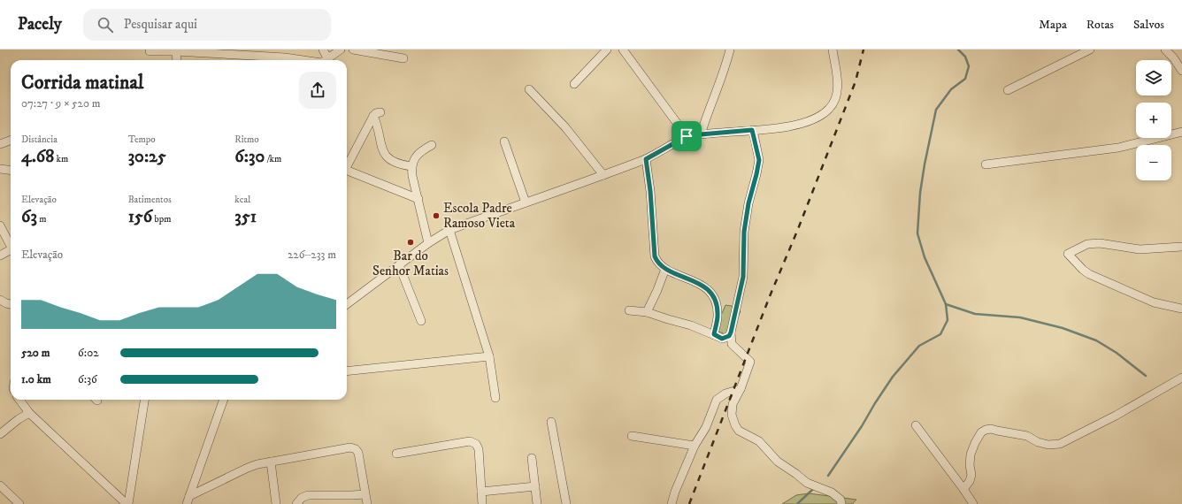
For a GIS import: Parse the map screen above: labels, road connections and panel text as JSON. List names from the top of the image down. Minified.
{"places":["Escola Padre Ramoso Vieta","Bar do Senhor Matias"],"page":{"header":"Pacely","search":"Pesquisar aqui","nav":["Mapa","Rotas","Salvos"],"map_buttons":["+","−"],"heading":["Corrida matinal","07:27 · 9 × 520 m"],"stats":[["Distância","4.68 km"],["Tempo","30:25"],["Ritmo","6:30 /km"],["Elevação","63 m"],["Batimentos","156 bpm"],["kcal","351"]],"chart":["Elevação","226–233 m"],"list":[{"name":"520 m","note":"6:02"},{"name":"1.0 km","note":"6:36"}]}}
